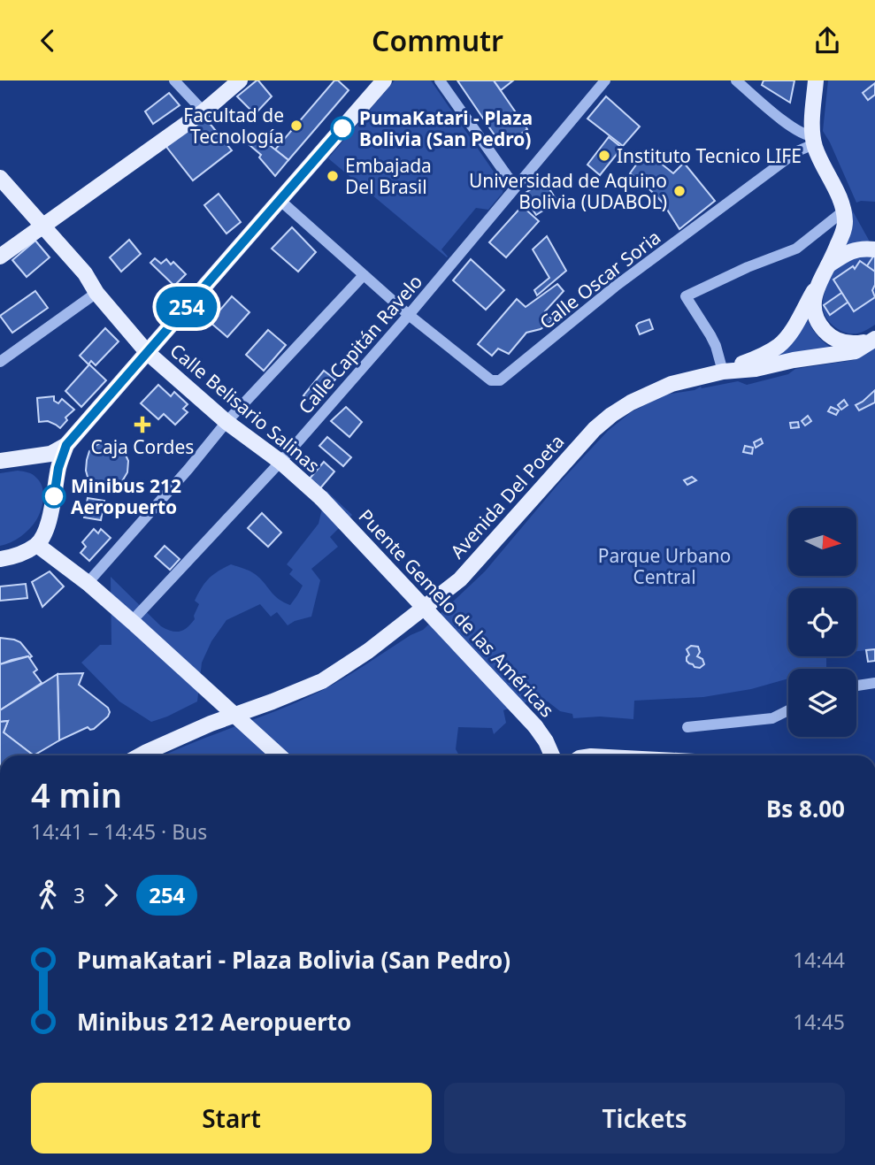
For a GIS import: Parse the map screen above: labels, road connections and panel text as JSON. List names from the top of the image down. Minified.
{"streets":{"main road":["Calle Belisario Salinas","Avenida Del Poeta","Puente Gemelo de las Américas"],"street":["Calle Oscar Soria","Calle Capitán Ravelo"]},"crossings":[["Calle Oscar Soria","Calle Capitán Ravelo"],["Calle Capitán Ravelo","Calle Belisario Salinas"],["Calle Belisario Salinas","Puente Gemelo de las Américas"]],"parks":["Parque Urbano Central"],"places":{"other":["Facultad de Tecnología","PumaKatari - Plaza Bolivia (San Pedro)","Instituto Tecnico LIFE","Embajada Del Brasil","Universidad de Aquino Bolivia (UDABOL)","Minibus 212 Aeropuerto"],"health":["Caja Cordes"]},"lines":["bus line 254"],"north":"right","page":{"header":"Commutr","on_map":"254","heading":["4 min","14:41 – 14:45 · Bus","Bs 8.00"],"legs":["3","254"],"list":[{"name":"PumaKatari - Plaza Bolivia (San Pedro)","value":"14:44"},{"name":"Minibus 212 Aeropuerto","value":"14:45"}],"buttons":["Start","Tickets"]}}
